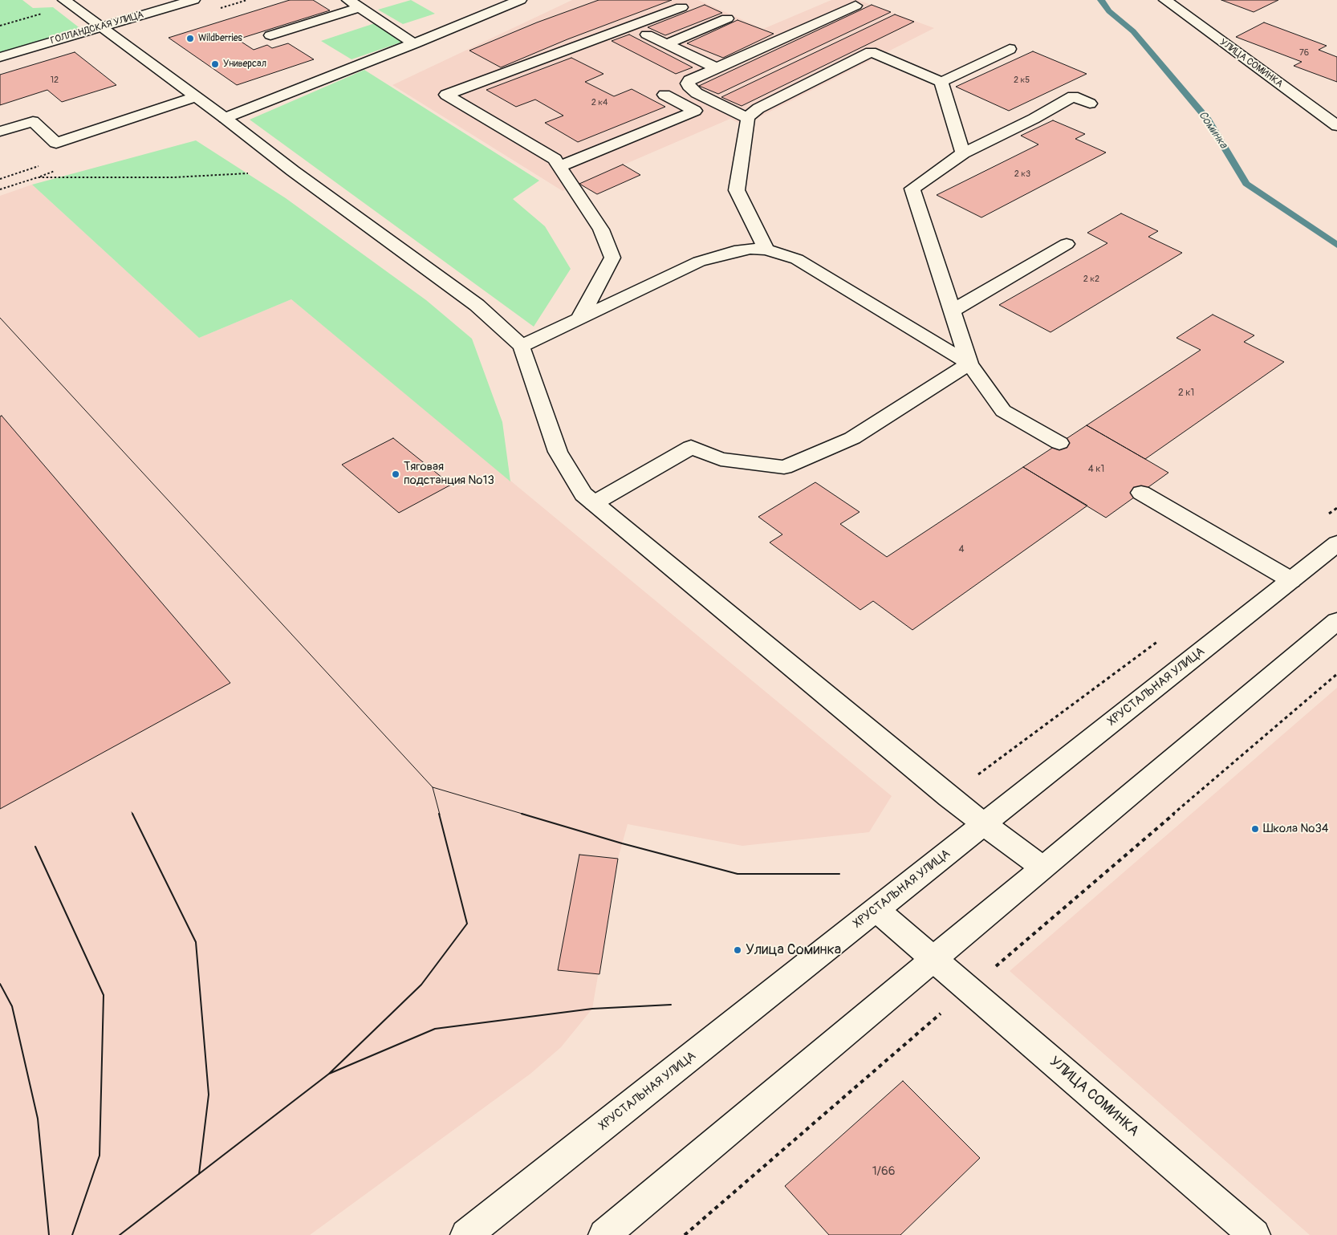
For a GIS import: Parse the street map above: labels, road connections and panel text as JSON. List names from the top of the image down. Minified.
{"streets":{"street":["ГОЛЛАНДСКАЯ УЛИЦА","УЛИЦА СОМИНКА","ХРУСТАЛЬНАЯ УЛИЦА"]},"crossings":[["УЛИЦА СОМИНКА","ХРУСТАЛЬНАЯ УЛИЦА"]],"water":["Соминка"],"places":["Wildberries","Универсал","Тяговая подстанция №13","Школа №34","Улица Соминка"],"house_numbers":["76","12","2 к5","2 к4","2 к3","2 к2","2 к1","4 к1","4","1/66"]}
